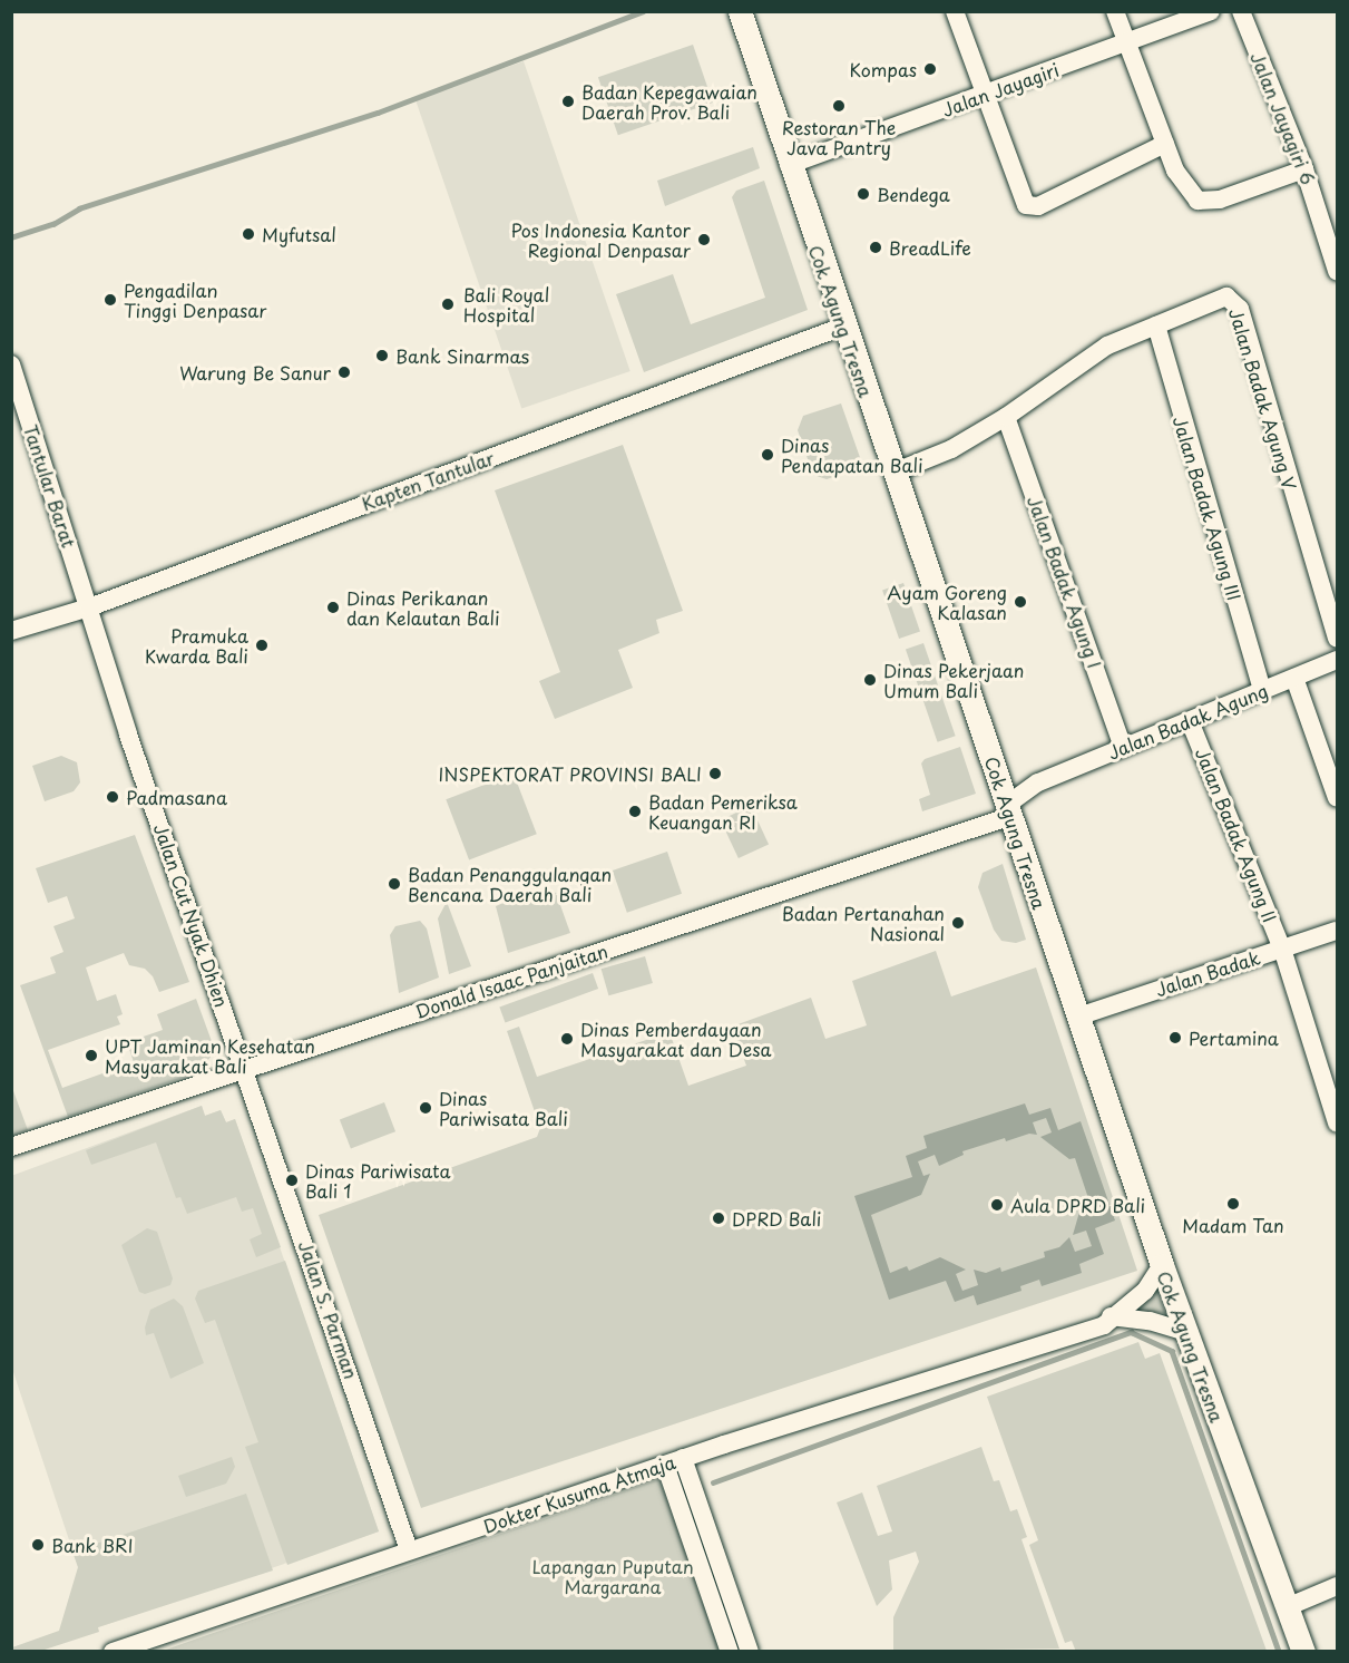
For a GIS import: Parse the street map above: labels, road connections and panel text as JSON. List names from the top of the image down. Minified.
{"streets":{"main road":["Cok Agung Tresna"],"street":["Jalan Jayagiri","Jalan Jayagiri 6","Jalan Badak Agung V","Kapten Tantular","Tantular Barat","Jalan Badak Agung III","Jalan Badak Agung I","Jalan Badak Agung","Jalan Badak Agung II","Jalan Cut Nyak Dhien","Jalan Badak","Donald Isaac Panjaitan","Jalan S. Parman","Dokter Kusuma Atmaja"]},"crossings":[["Jalan Jayagiri","Cok Agung Tresna"],["Cok Agung Tresna","Jalan Badak Agung V"],["Cok Agung Tresna","Kapten Tantular"],["Cok Agung Tresna","Jalan Badak Agung"],["Cok Agung Tresna","Jalan Badak"],["Cok Agung Tresna","Donald Isaac Panjaitan"],["Cok Agung Tresna","Dokter Kusuma Atmaja"],["Jalan Badak Agung V","Jalan Badak Agung III"],["Jalan Badak Agung V","Jalan Badak Agung I"],["Kapten Tantular","Tantular Barat"],["Kapten Tantular","Jalan Cut Nyak Dhien"],["Tantular Barat","Jalan Cut Nyak Dhien"],["Jalan Badak Agung III","Jalan Badak Agung"],["Jalan Badak Agung I","Jalan Badak Agung"],["Jalan Badak Agung","Jalan Badak Agung II"],["Jalan Badak Agung","Donald Isaac Panjaitan"],["Jalan Badak Agung II","Jalan Badak"],["Jalan Cut Nyak Dhien","Donald Isaac Panjaitan"],["Jalan Cut Nyak Dhien","Jalan S. Parman"],["Donald Isaac Panjaitan","Jalan S. Parman"],["Jalan S. Parman","Dokter Kusuma Atmaja"]],"parks":["Lapangan Puputan Margarana"],"places":["Kompas","Badan Kepegawaian Daerah Prov. Bali","Restoran The Java Pantry","Bendega","Myfutsal","Pos Indonesia Kantor Regional Denpasar","BreadLife","Pengadilan Tinggi Denpasar","Bali Royal Hospital","Bank Sinarmas","Warung Be Sanur","Dinas Pendapatan Bali","Ayam Goreng Kalasan","Dinas Perikanan dan Kelautan Bali","Pramuka Kwarda Bali","Dinas Pekerjaan Umum Bali","INSPEKTORAT PROVINSI BALI","Padmasana","Badan Pemeriksa Keuangan RI","Badan Penanggulangan Bencana Daerah Bali","Badan Pertanahan Nasional","Pertamina","Dinas Pemberdayaan Masyarakat dan Desa","UPT Jaminan Kesehatan Masyarakat Bali","Dinas Pariwisata Bali","Dinas Pariwisata Bali 1","Madam Tan","Aula DPRD Bali","DPRD Bali","Bank BRI"]}
